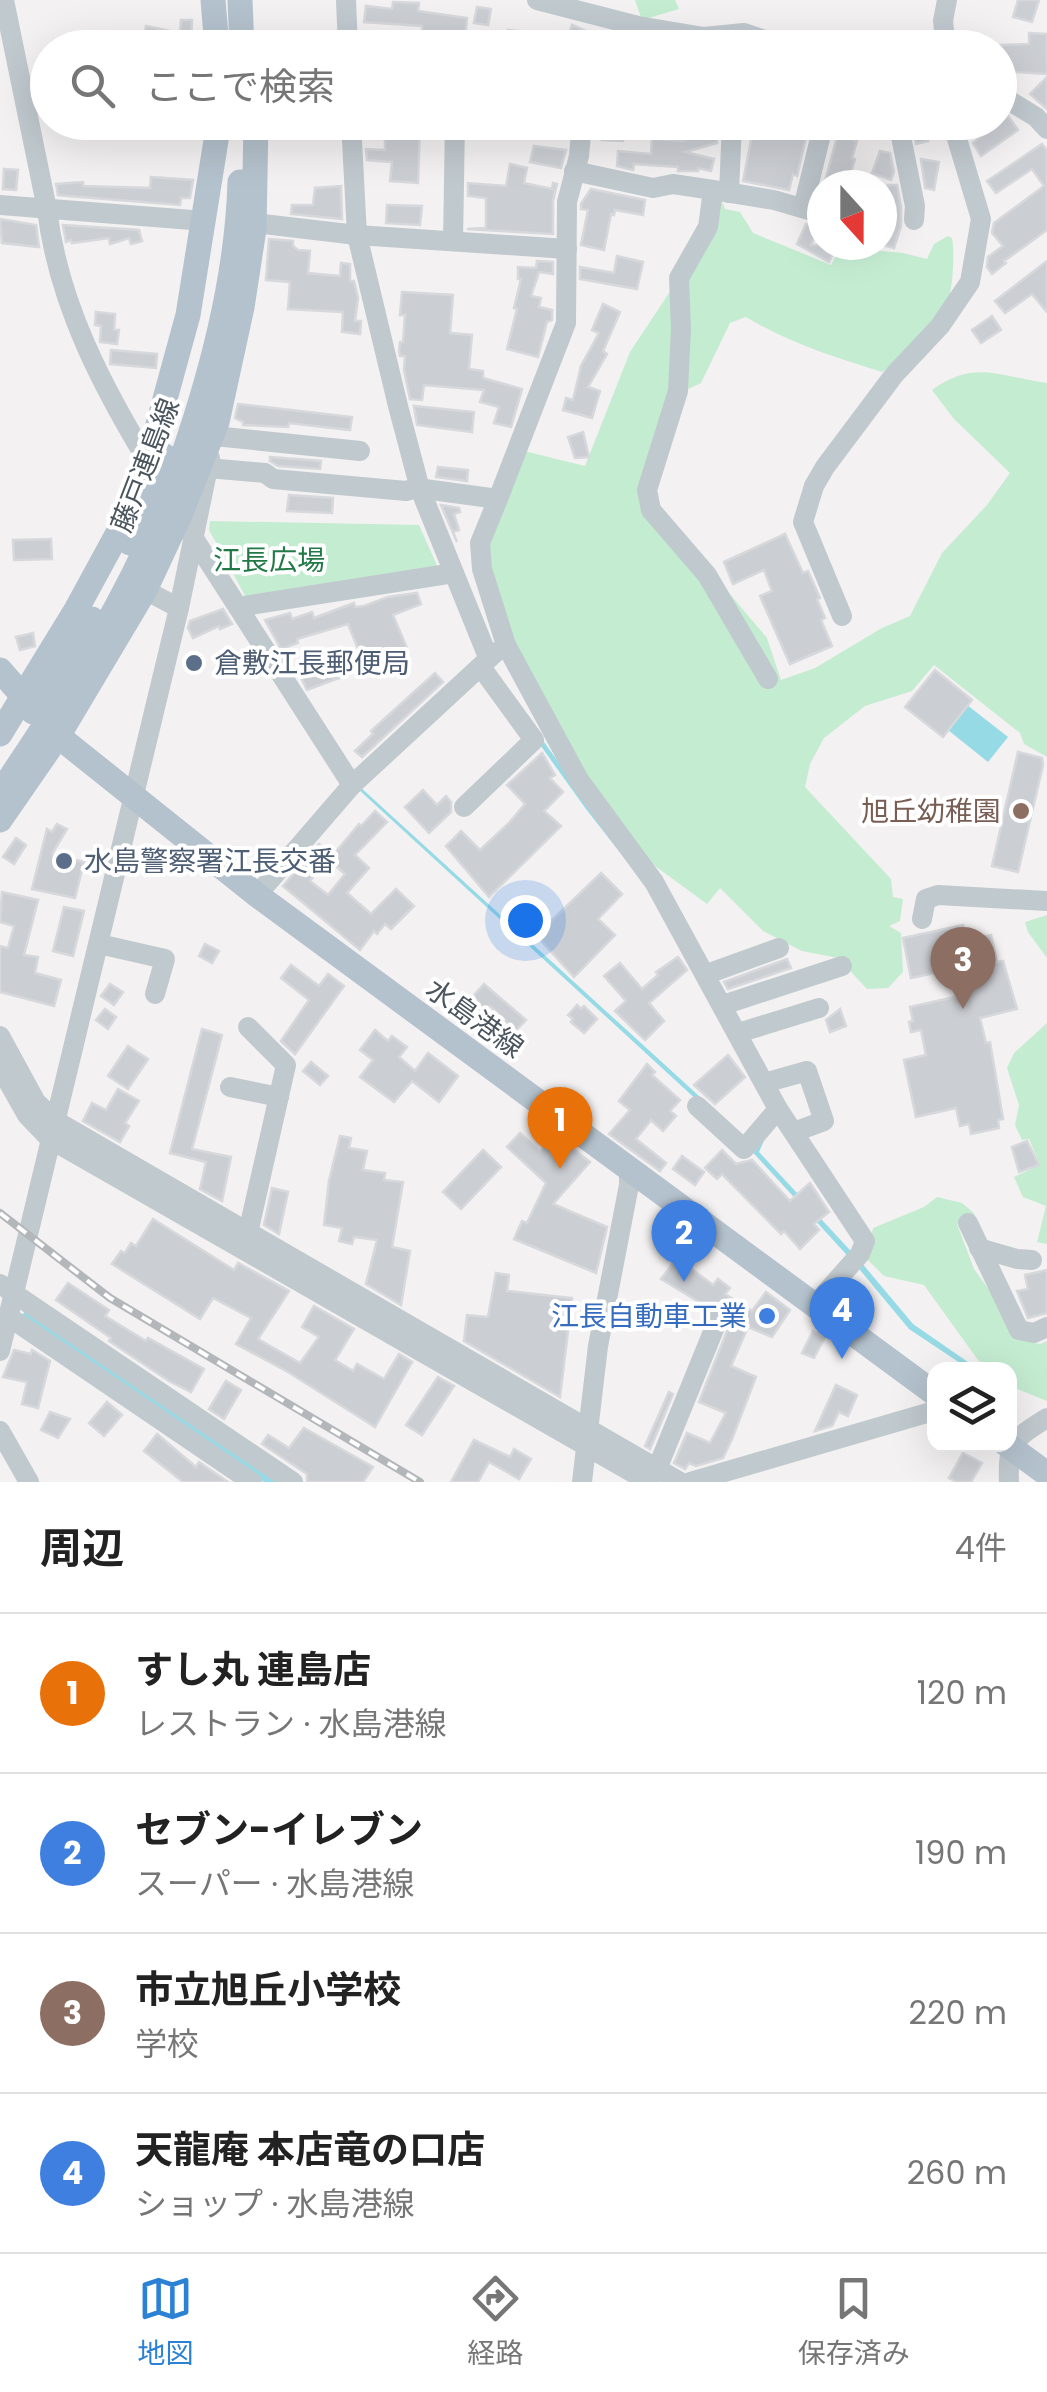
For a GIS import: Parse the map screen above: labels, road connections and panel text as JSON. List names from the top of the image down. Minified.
{"streets":{"main road":["藤戸連島線","水島港線"]},"parks":["江長広場"],"places":["倉敷江長郵便局","旭丘幼稚園","水島警察署江長交番","江長自動車工業"],"north":"bottom","page":{"search":"ここで検索","pins":["3","1","2","4"],"heading":["周辺","4件"],"list":[{"mark":"1","name":"すし丸 連島店","note":"レストラン · 水島港線","value":"120 m"},{"mark":"2","name":"セブン-イレブン","note":"スーパー · 水島港線","value":"190 m"},{"mark":"3","name":"市立旭丘小学校","note":"学校","value":"220 m"},{"mark":"4","name":"天龍庵 本店竜の口店","note":"ショップ · 水島港線","value":"260 m"}],"nav":["地図","経路","保存済み"]}}
